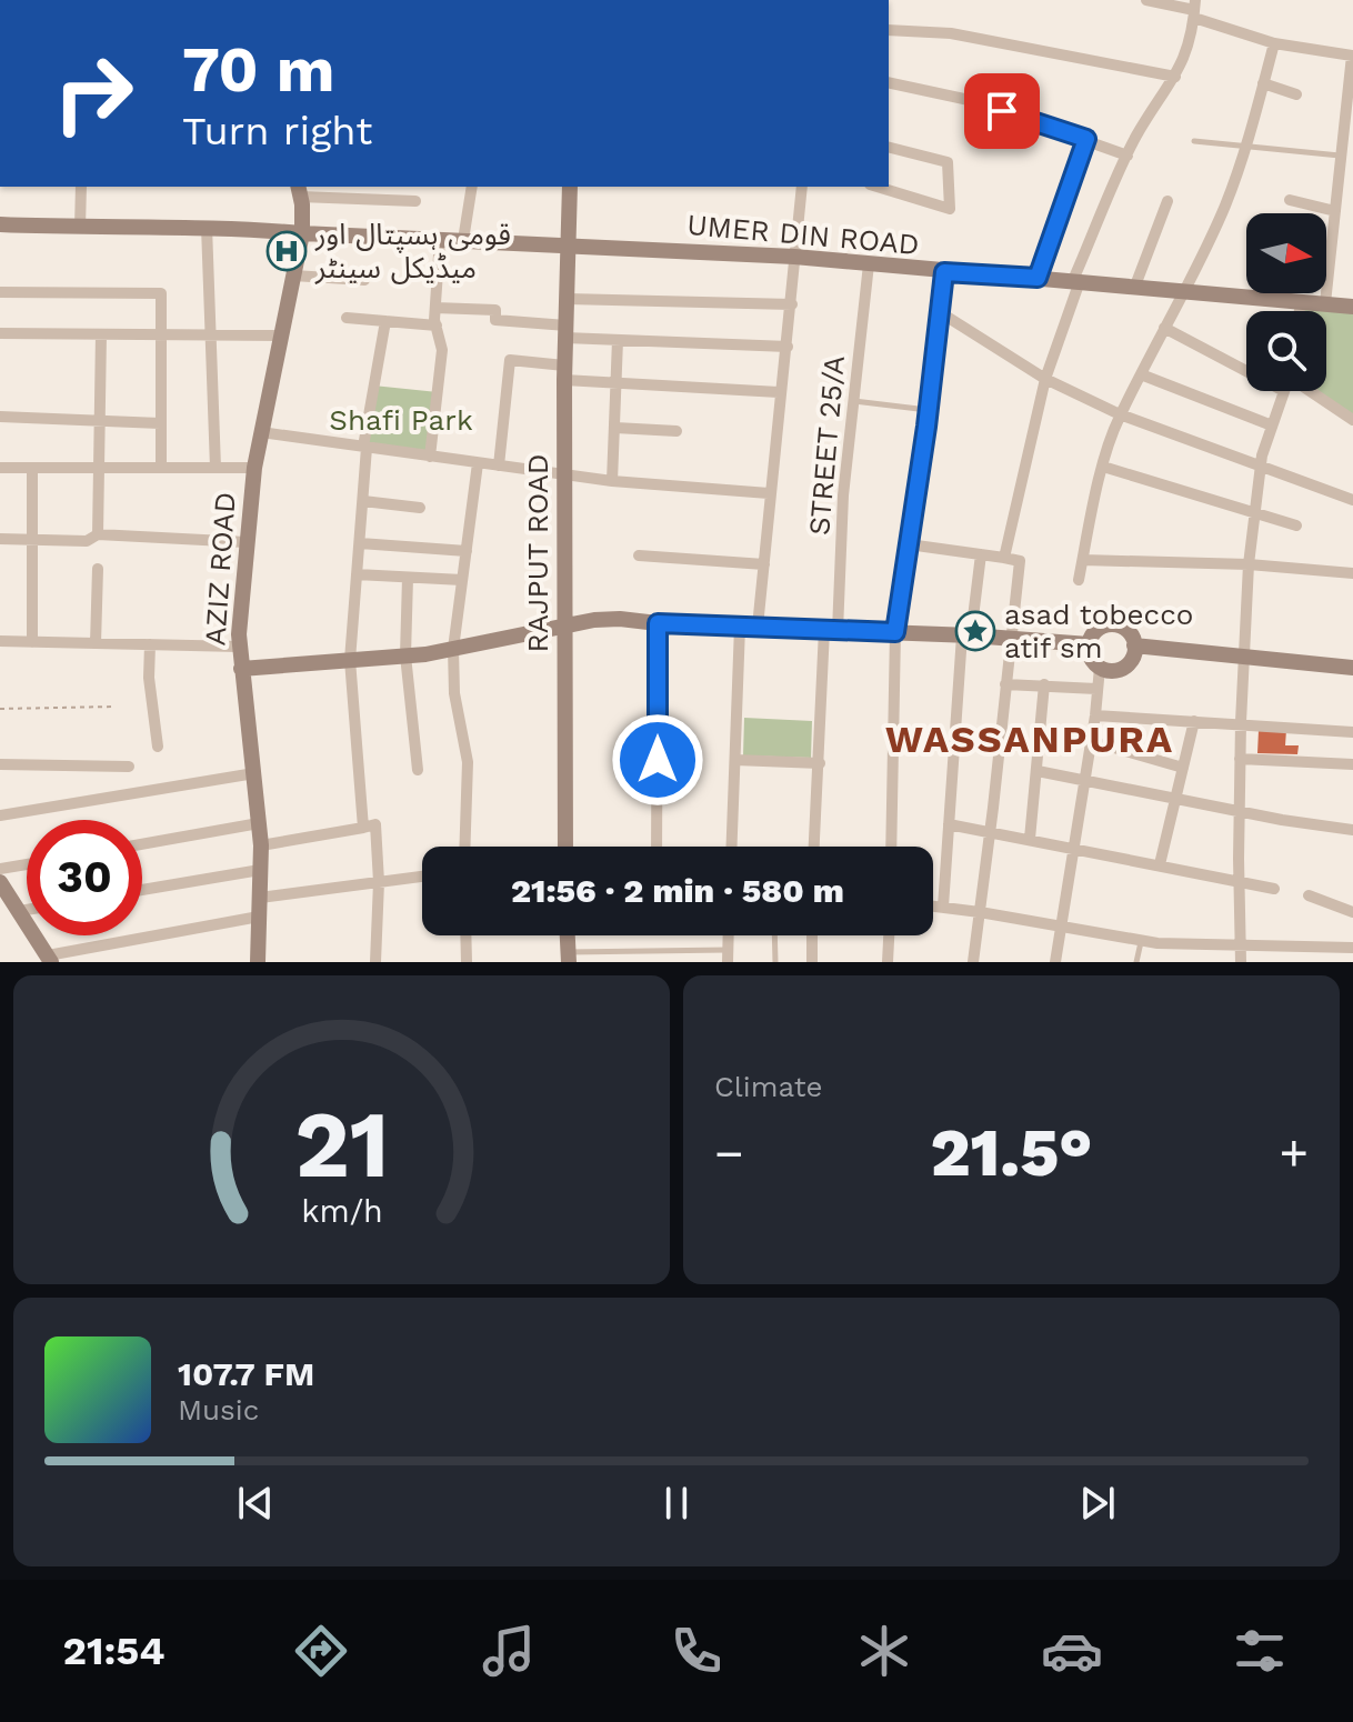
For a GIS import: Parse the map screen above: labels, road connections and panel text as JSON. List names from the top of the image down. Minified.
{"streets":{"main road":["UMER DIN ROAD","RAJPUT ROAD","AZIZ ROAD"],"street":["STREET 25/A"]},"crossings":[["UMER DIN ROAD","STREET 25/A"],["UMER DIN ROAD","RAJPUT ROAD"],["UMER DIN ROAD","AZIZ ROAD"]],"districts":["WASSANPURA"],"parks":["Shafi Park"],"places":{"hospital":["قومی ہسپتال اور میڈیکل سینٹر"],"place":["asad tobecco atif sm"]},"north":"right","page":{"turn":["70 m","Turn right"],"limit":"30","trip":"21:56 · 2 min · 580 m","tile":"Climate","heat":["−","21.5°","+"],"song":["107.7 FM","Music"],"tabs":"21:54","gauge":["21","km/h"]}}
